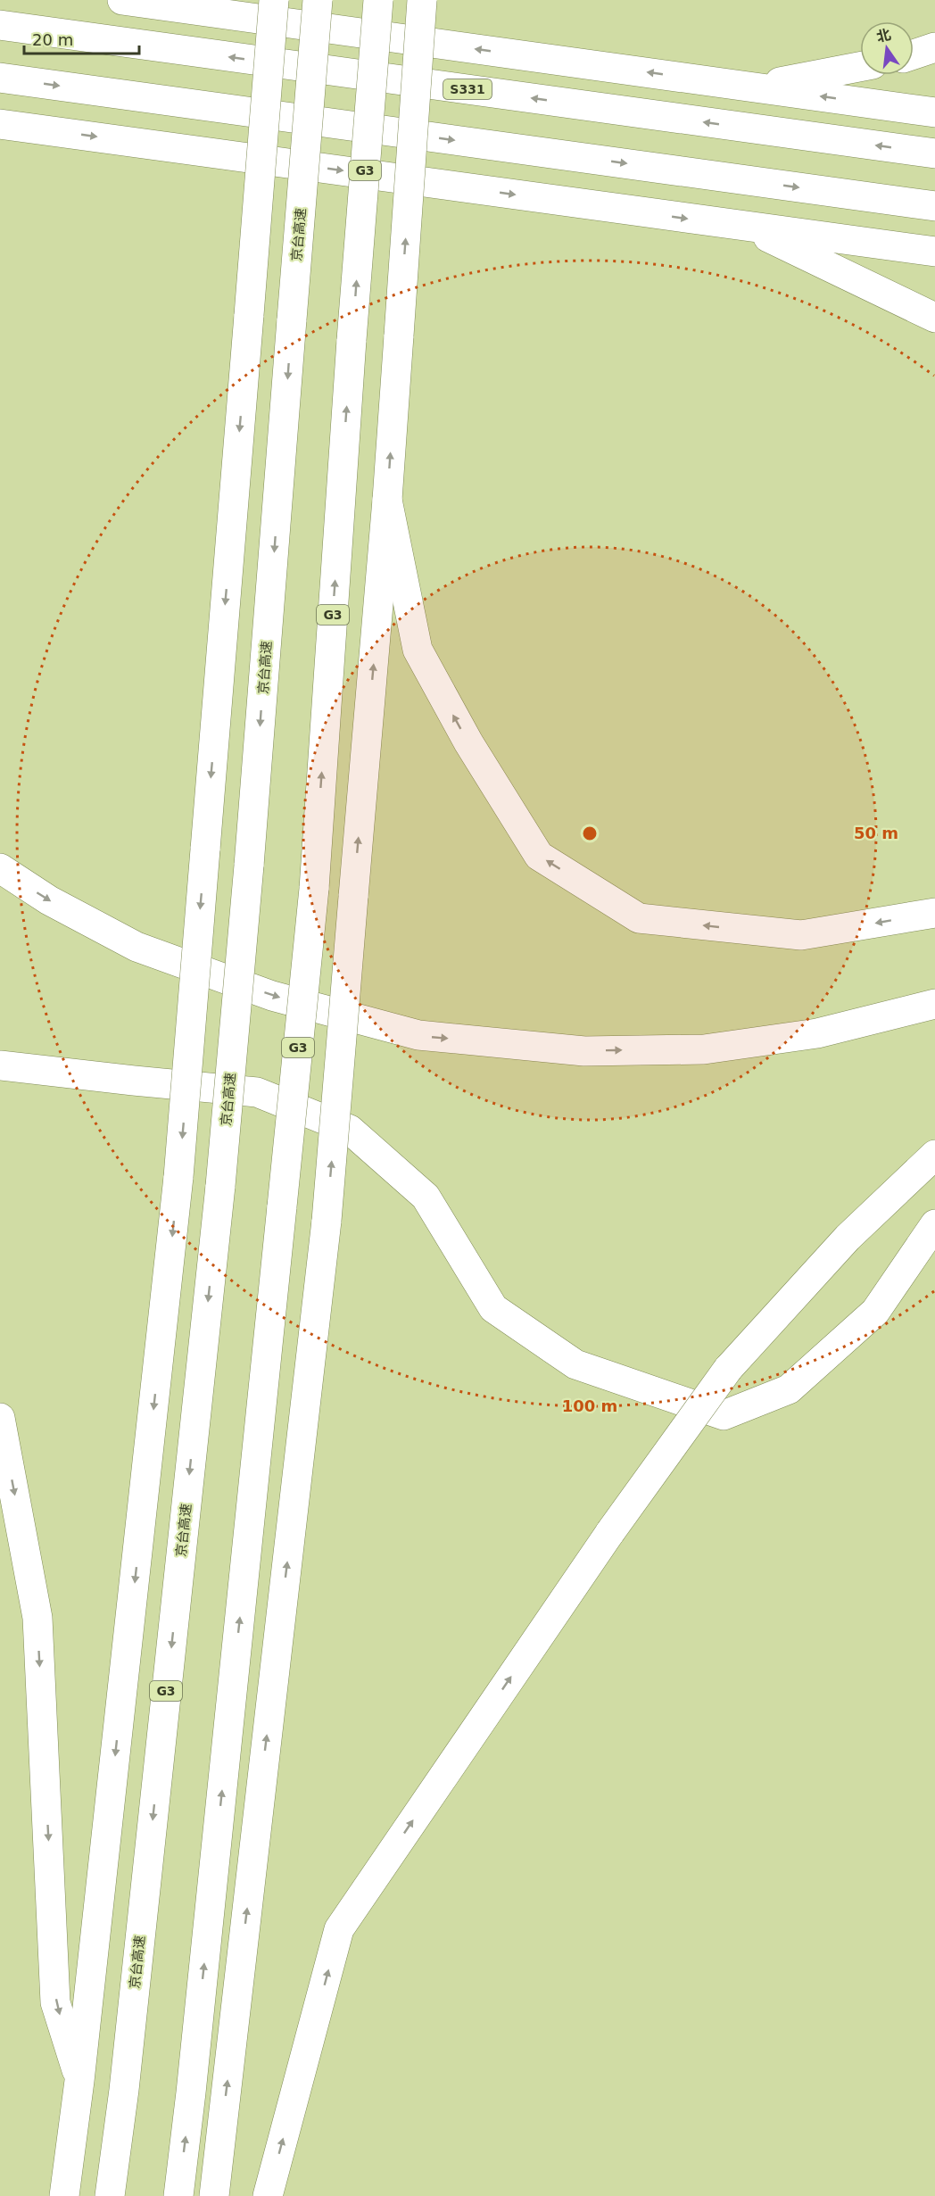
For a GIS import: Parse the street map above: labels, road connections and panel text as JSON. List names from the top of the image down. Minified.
{"streets":{"main road":["S331","G3","京台高速"]},"scale_bar":"20 m","north":"top","rings":["50 m","100 m"]}
